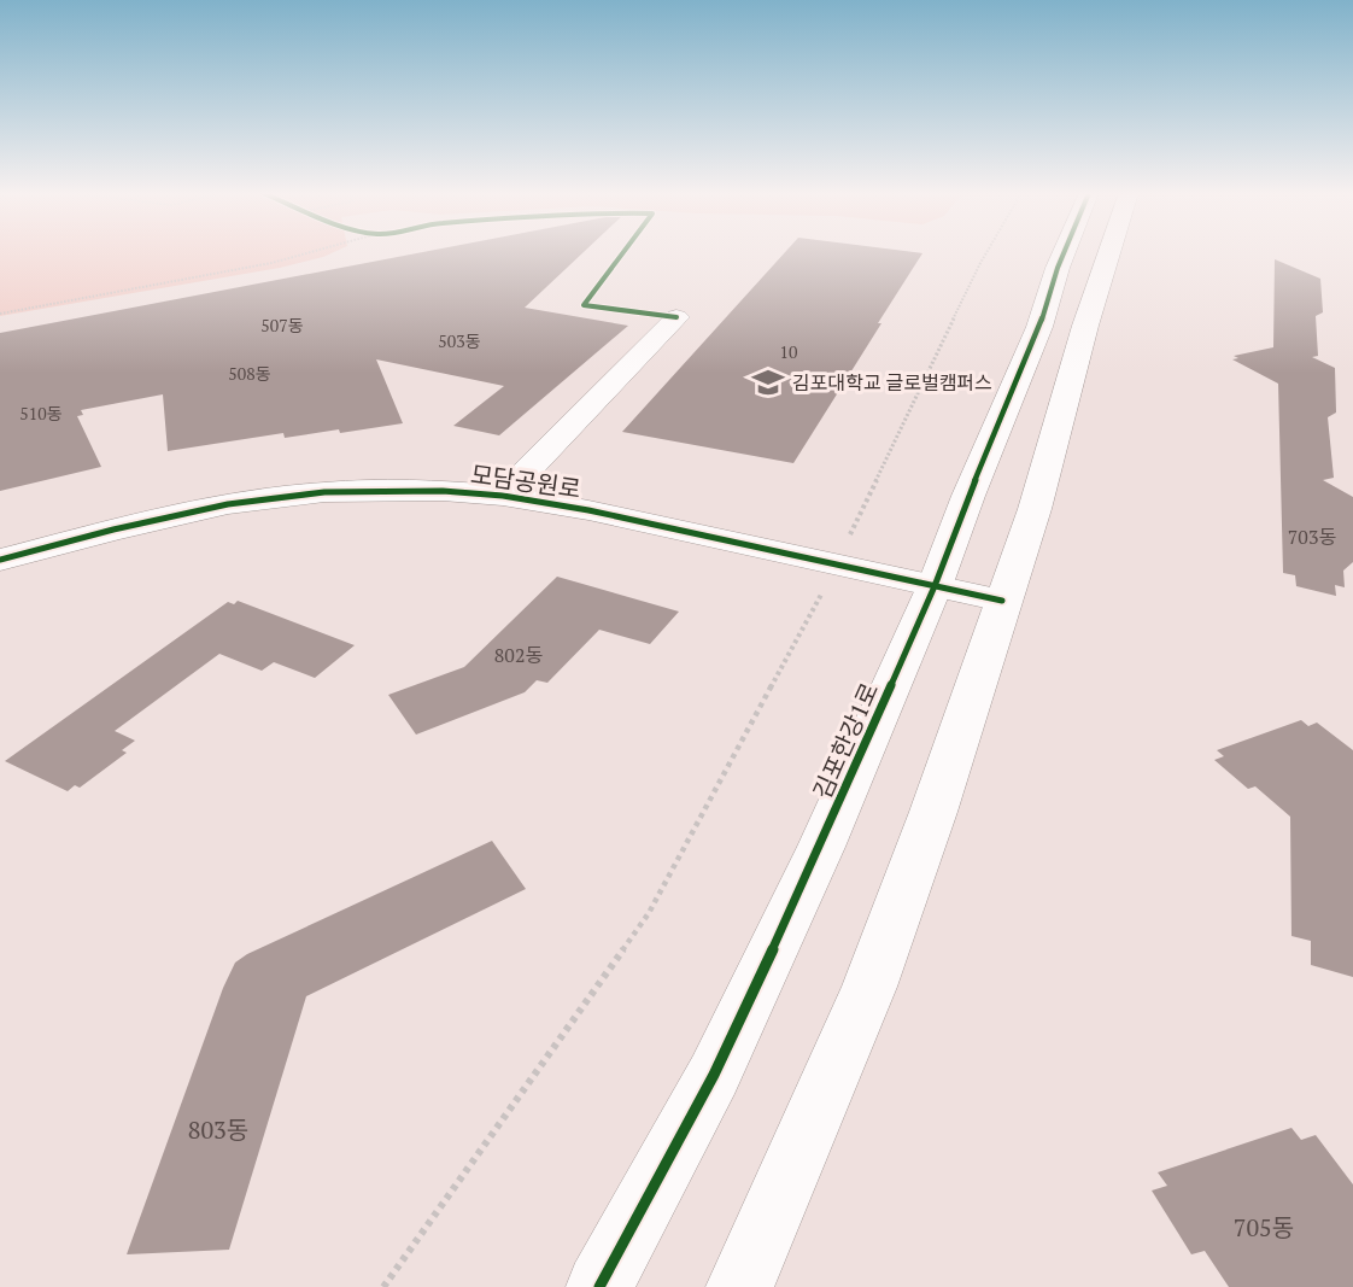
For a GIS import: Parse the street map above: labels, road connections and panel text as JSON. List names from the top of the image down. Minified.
{"streets":{"street":["모담공원로","김포한강1로"]},"crossings":[["모담공원로","김포한강1로"]],"places":{"school or university":["김포대학교 글로벌캠퍼스"]},"house_numbers":["507동","503동","10","508동","510동","703동","802동","803동","705동"]}
